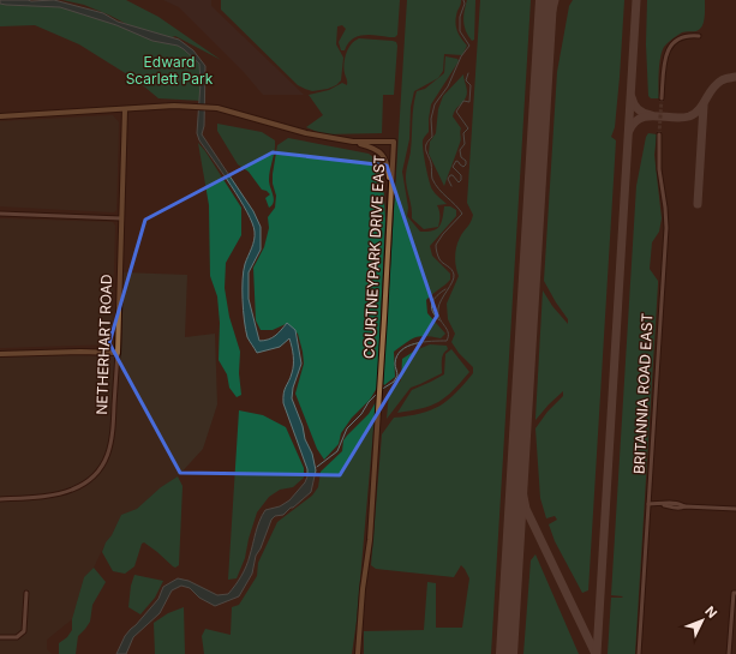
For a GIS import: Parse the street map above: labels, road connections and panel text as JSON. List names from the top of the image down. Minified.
{"streets":{"street":["COURTNEYPARK DRIVE EAST","NETHERHART ROAD","BRITANNIA ROAD EAST"]},"crossings":[["COURTNEYPARK DRIVE EAST","NETHERHART ROAD"]],"parks":["Edward Scarlett Park"],"north":"top right"}
